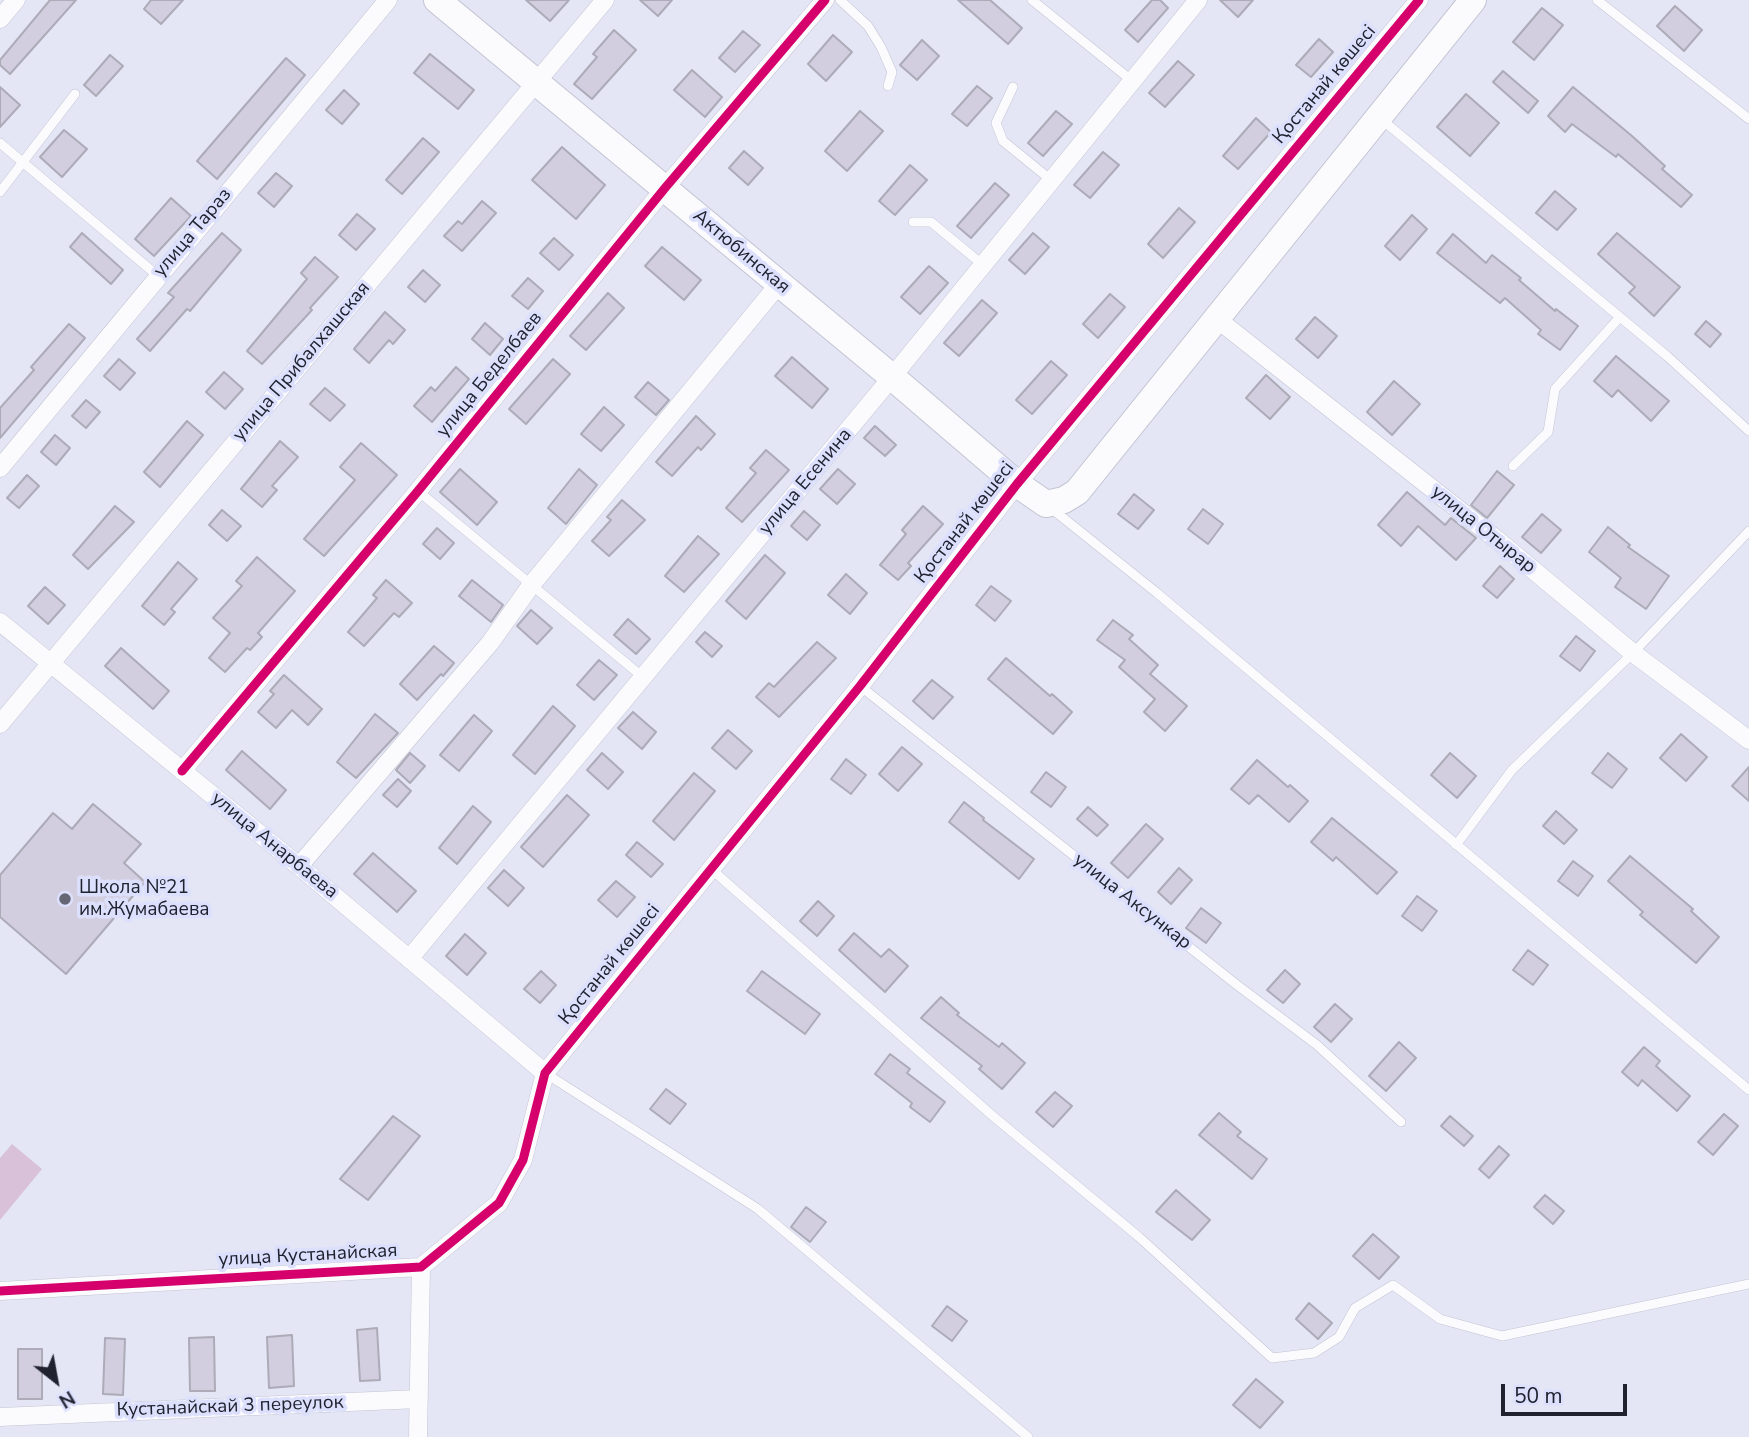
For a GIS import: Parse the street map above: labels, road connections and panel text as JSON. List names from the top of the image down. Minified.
{"streets":{"street":["Қостанай көшесі","улица Тараз","Актюбинская","улица Прибалхашская","улица Беделбаев","улица Есенина","улица Отырар","улица Анарбаева","улица Кустанайская","Кустанайскай 3 переулок"],"lane":["улица Аксункар"]},"crossings":[["Қостанай көшесі","Актюбинская"],["Қостанай көшесі","улица Анарбаева"],["Қостанай көшесі","улица Аксункар"],["Қостанай көшесі","улица Кустанайская"],["Актюбинская","улица Прибалхашская"],["Актюбинская","улица Беделбаев"],["Актюбинская","улица Есенина"],["улица Прибалхашская","улица Анарбаева"],["улица Беделбаев","улица Анарбаева"],["улица Есенина","улица Анарбаева"],["улица Анарбаева","улица Кустанайская"]],"places":["Школа №21 им.Жумабаева"],"scale_bar":"50 m","north":"bottom right"}
